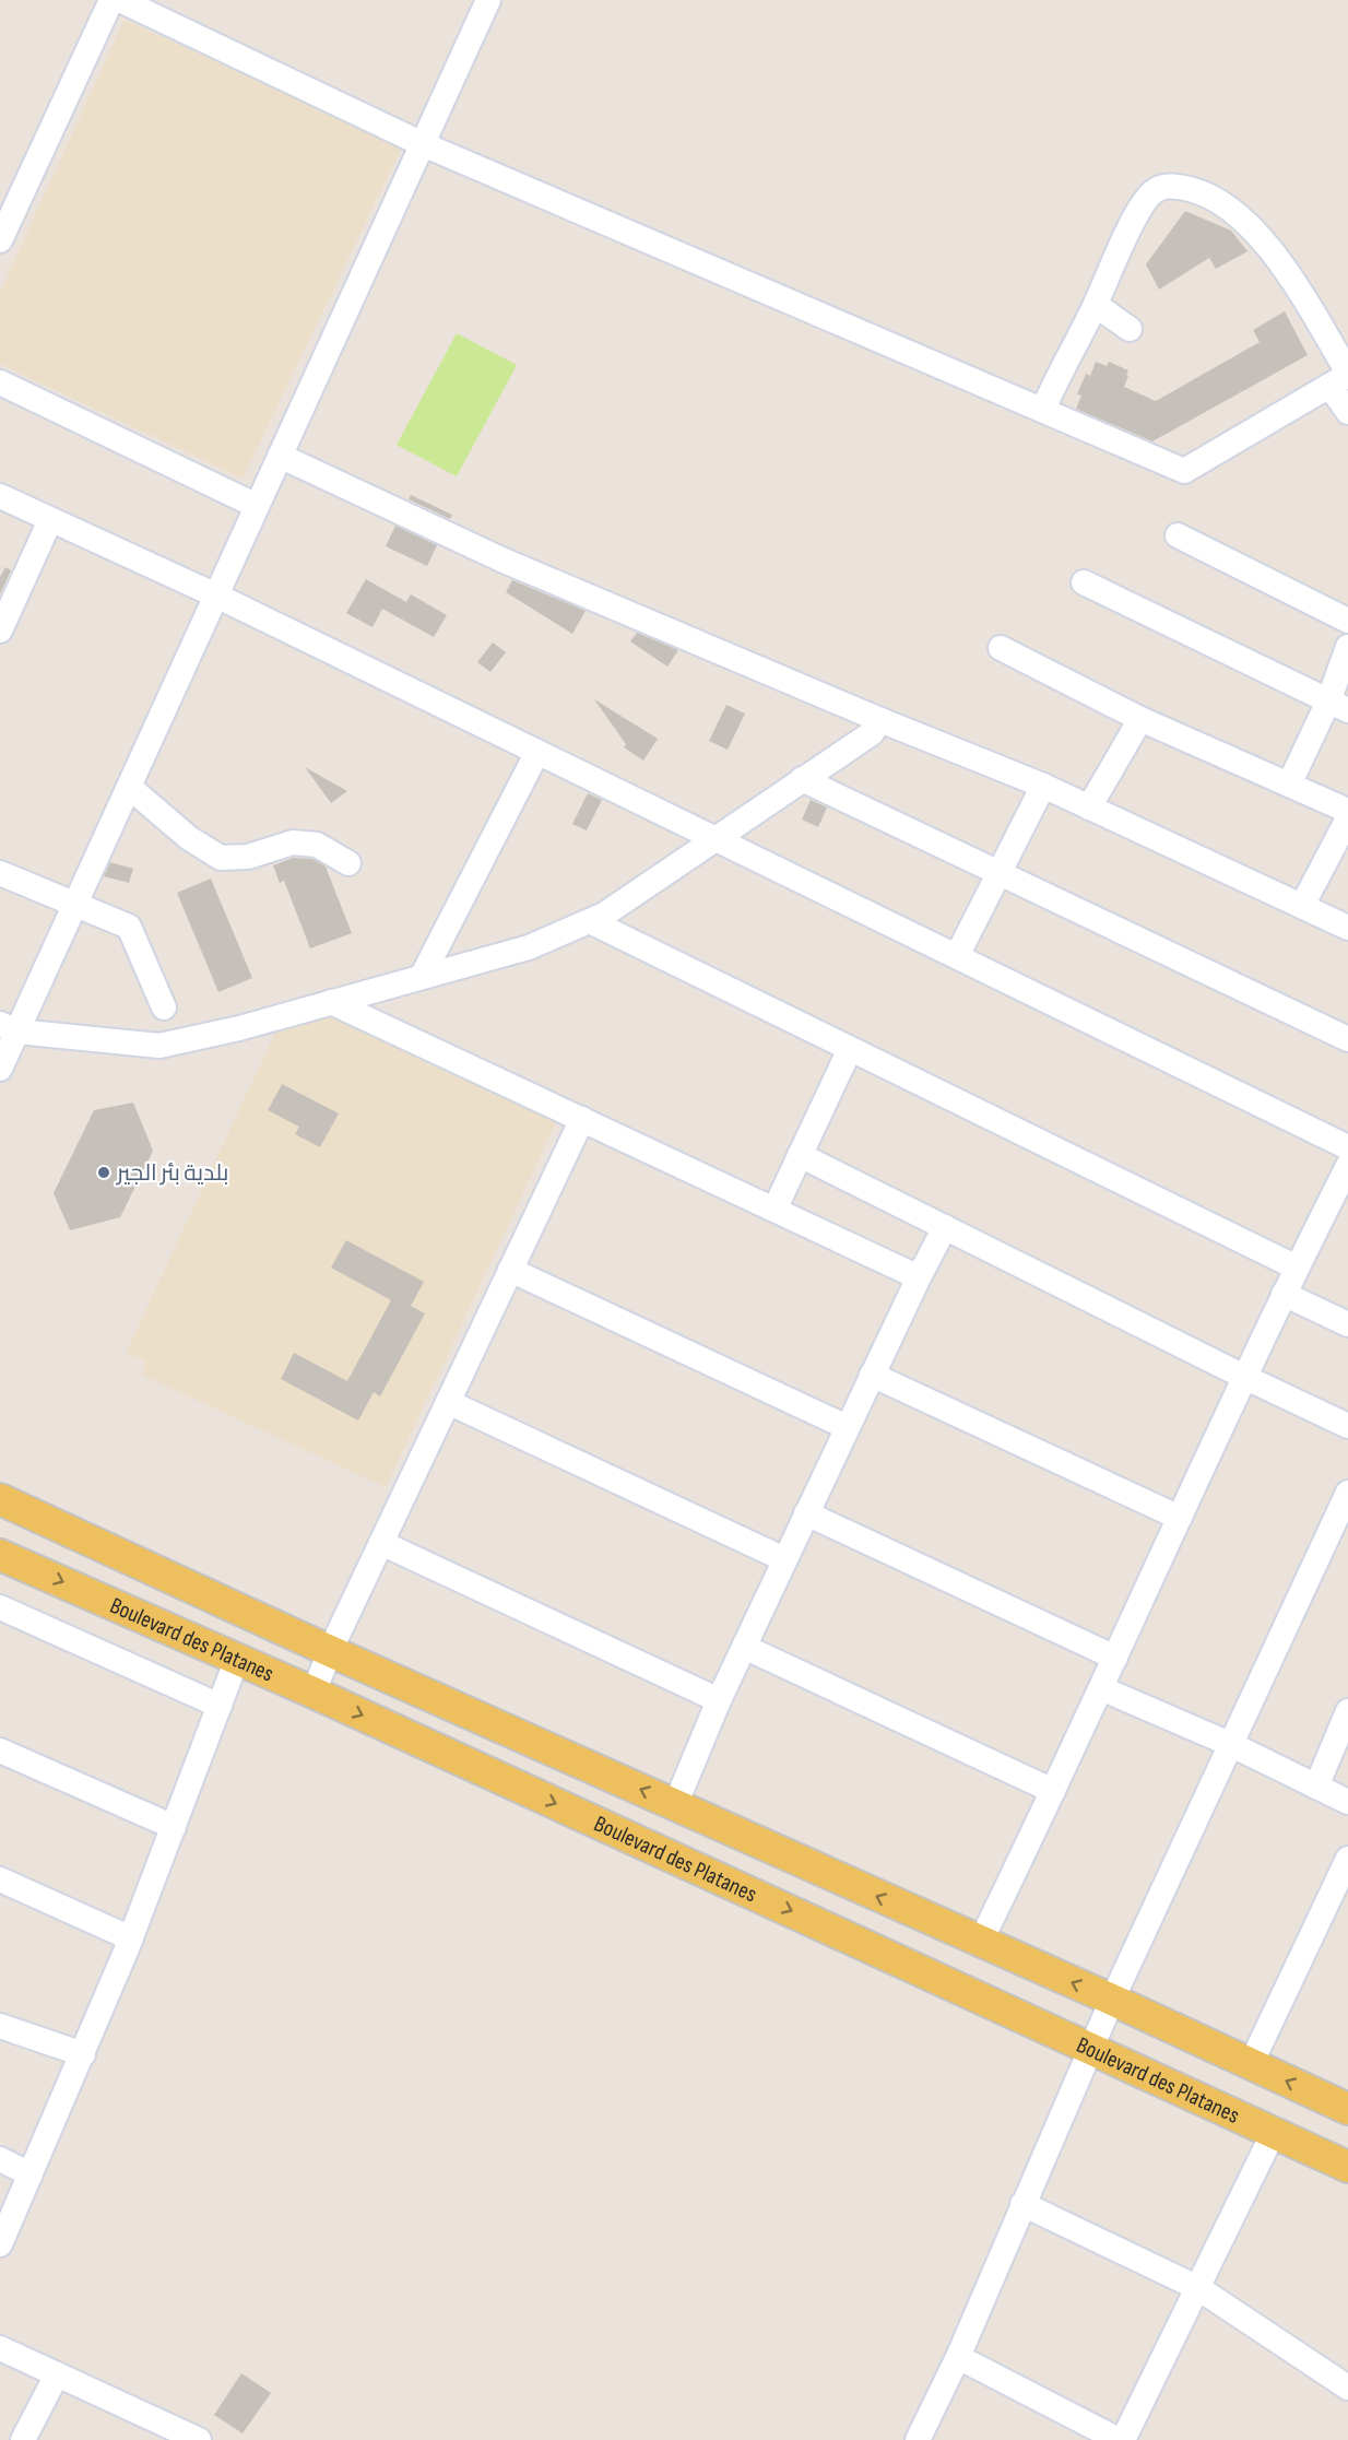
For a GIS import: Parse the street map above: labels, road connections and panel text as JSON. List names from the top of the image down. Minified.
{"streets":{"main road":["Boulevard des Platanes"]},"places":["بلدية بئر الجير"]}
